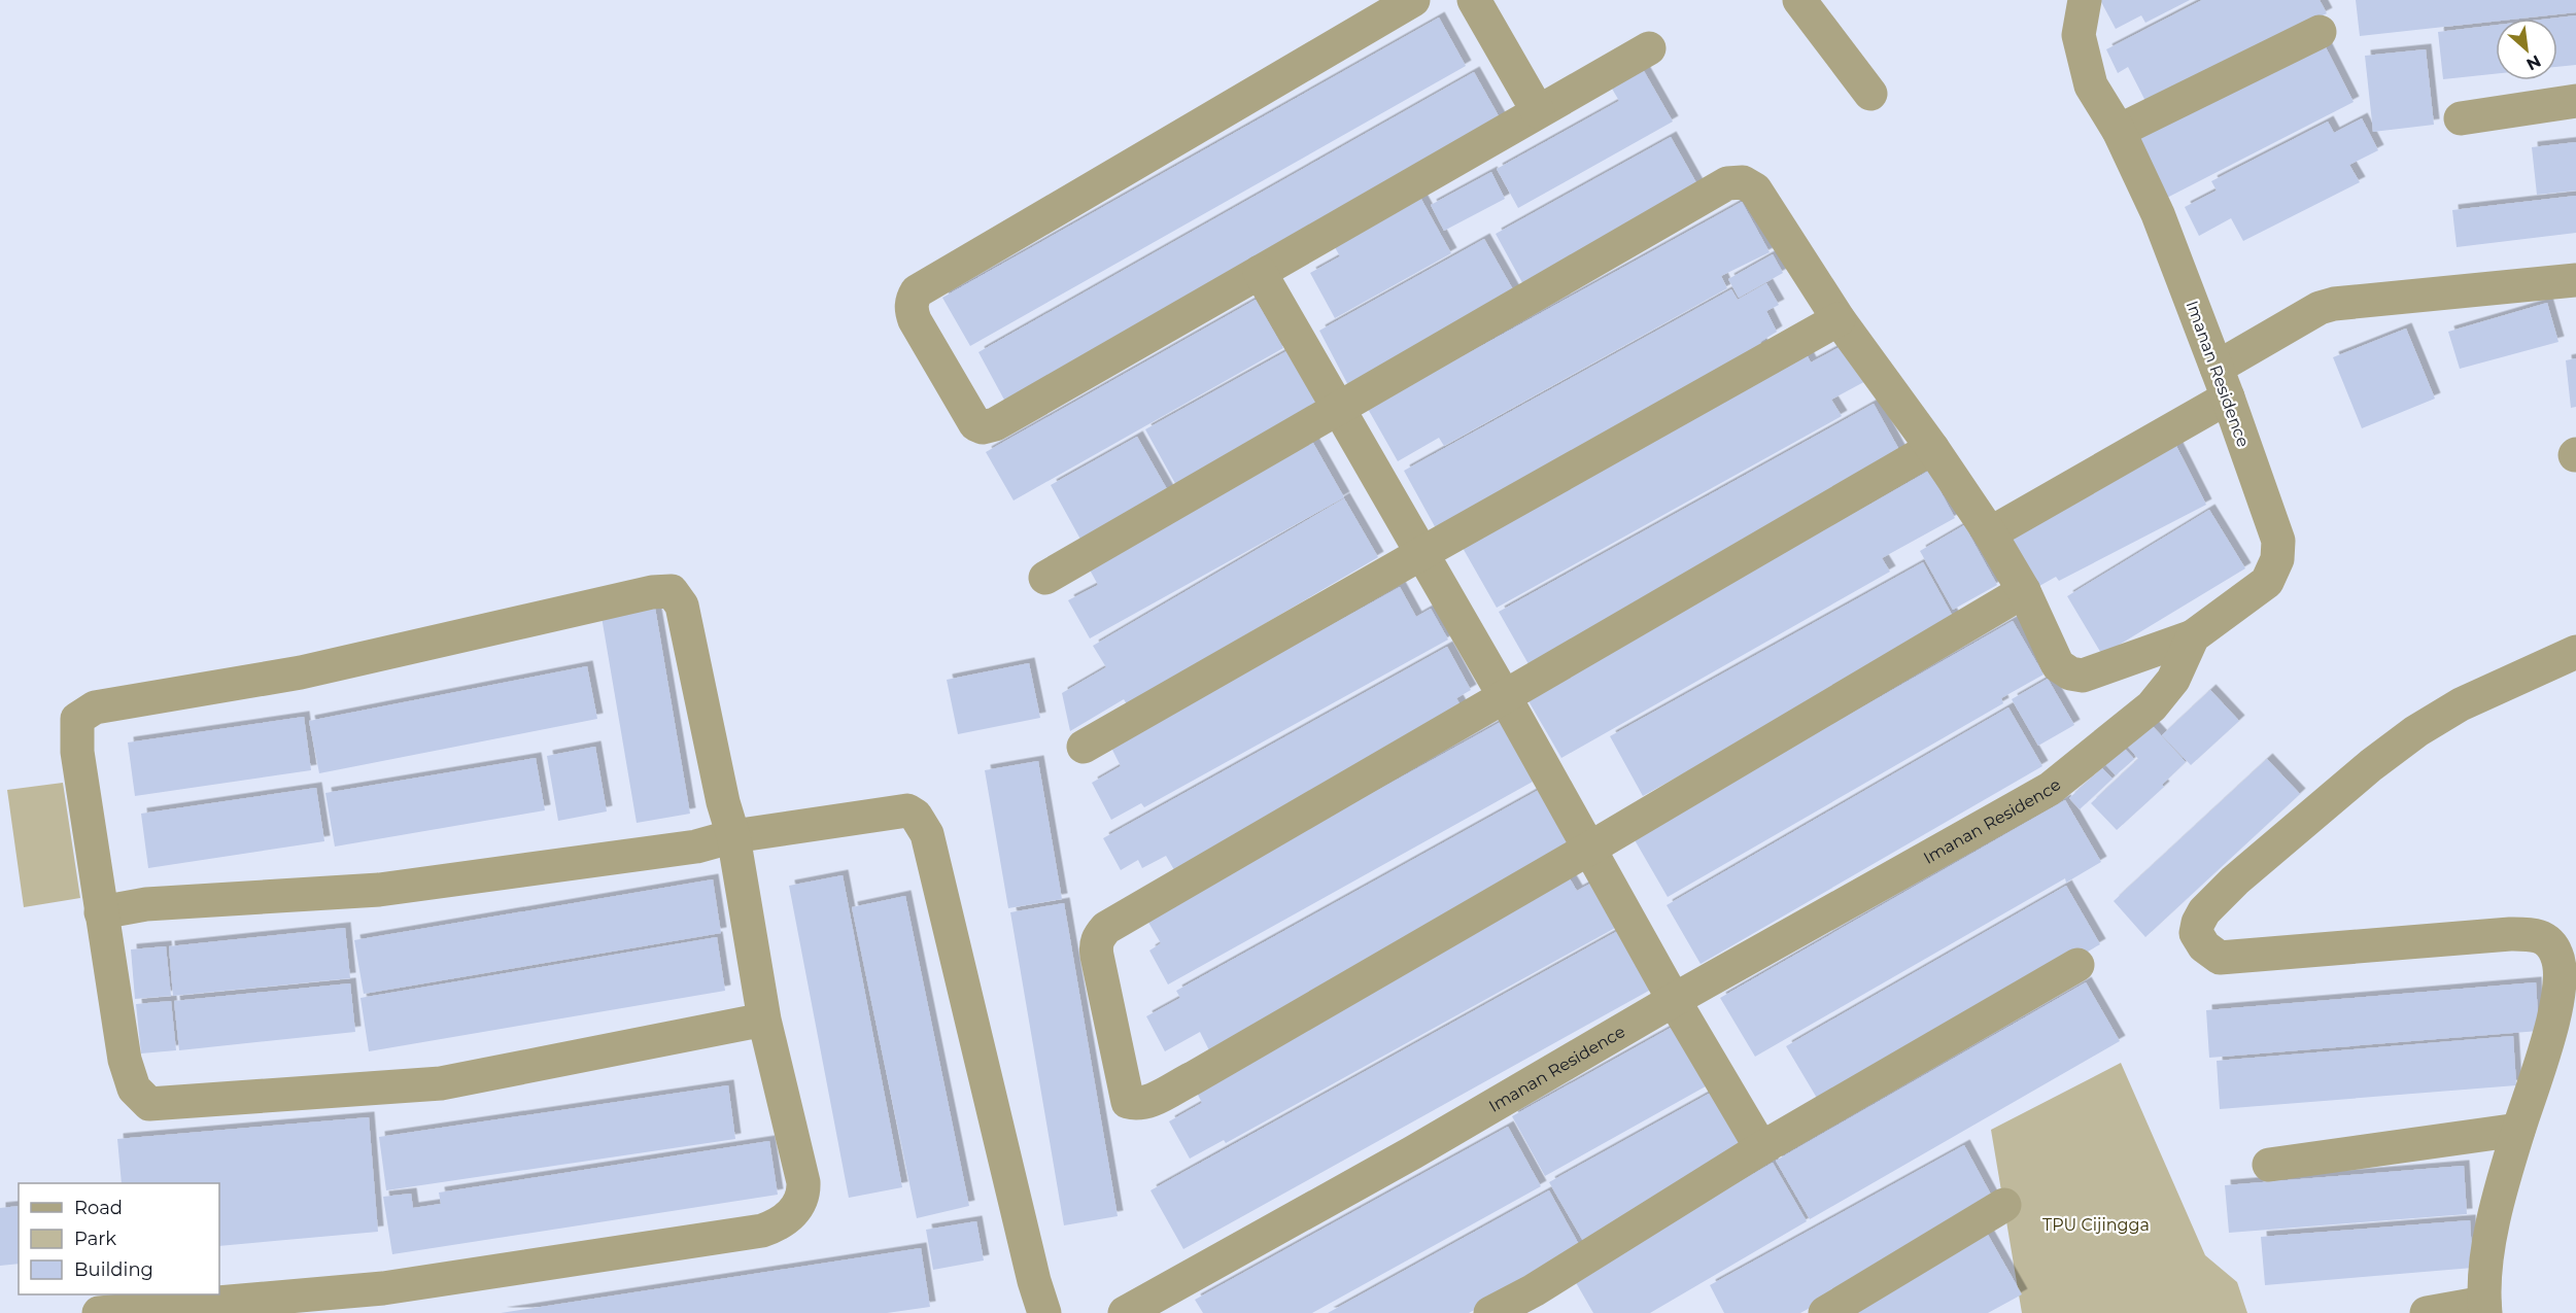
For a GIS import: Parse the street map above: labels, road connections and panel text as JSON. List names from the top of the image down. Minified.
{"streets":{"street":["Imanan Residence"]},"parks":["TPU Cijingga"],"legend":["Road","Park","Building"],"north":"bottom right"}
